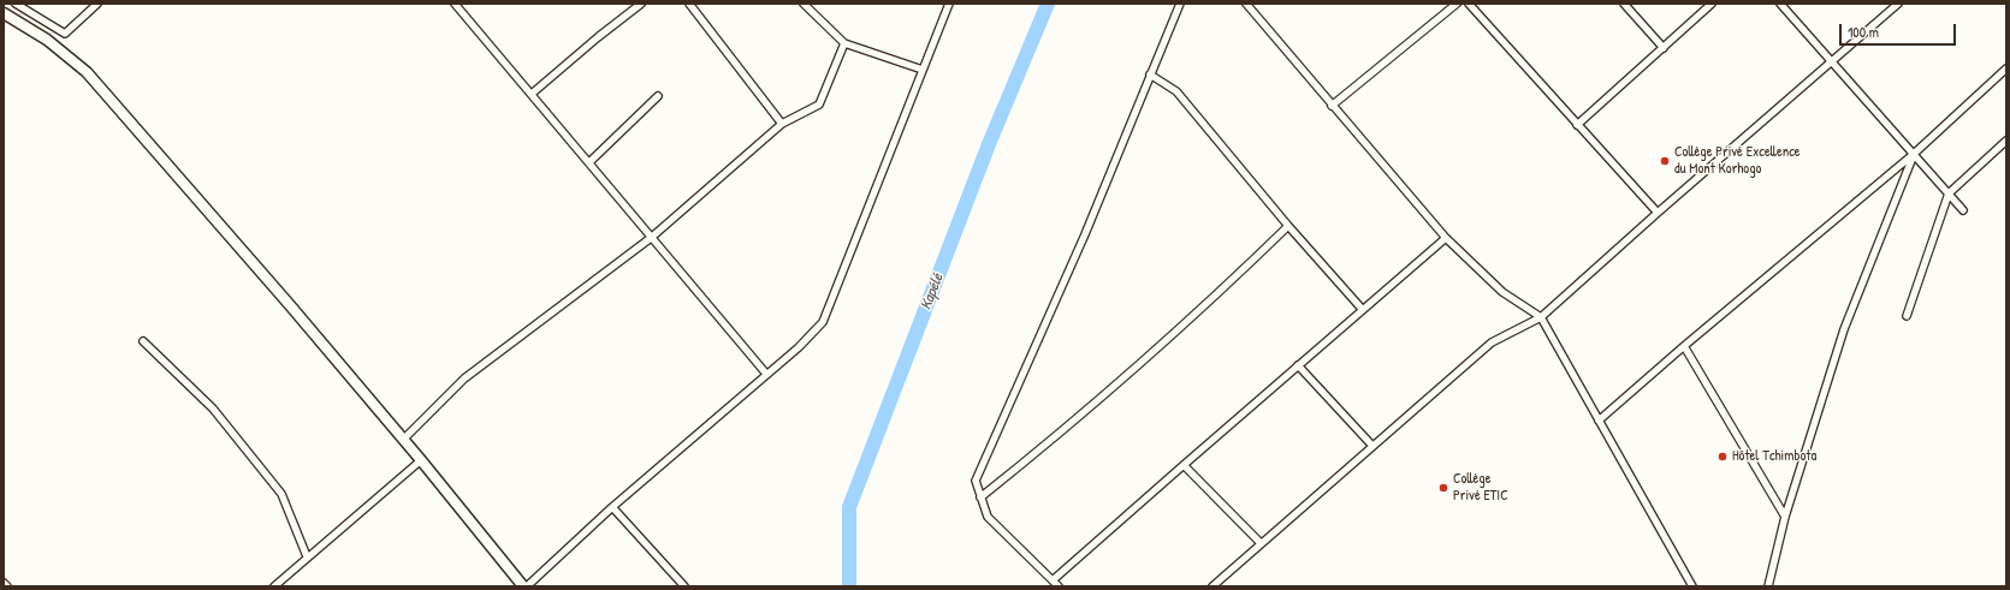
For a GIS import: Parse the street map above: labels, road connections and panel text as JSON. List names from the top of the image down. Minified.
{"water":["Kapélé"],"places":["Collège Privé Excellence du Mont Korhogo","Hôtel Tchimbota","Collège Privé ETIC"],"scale_bar":"100 m"}
